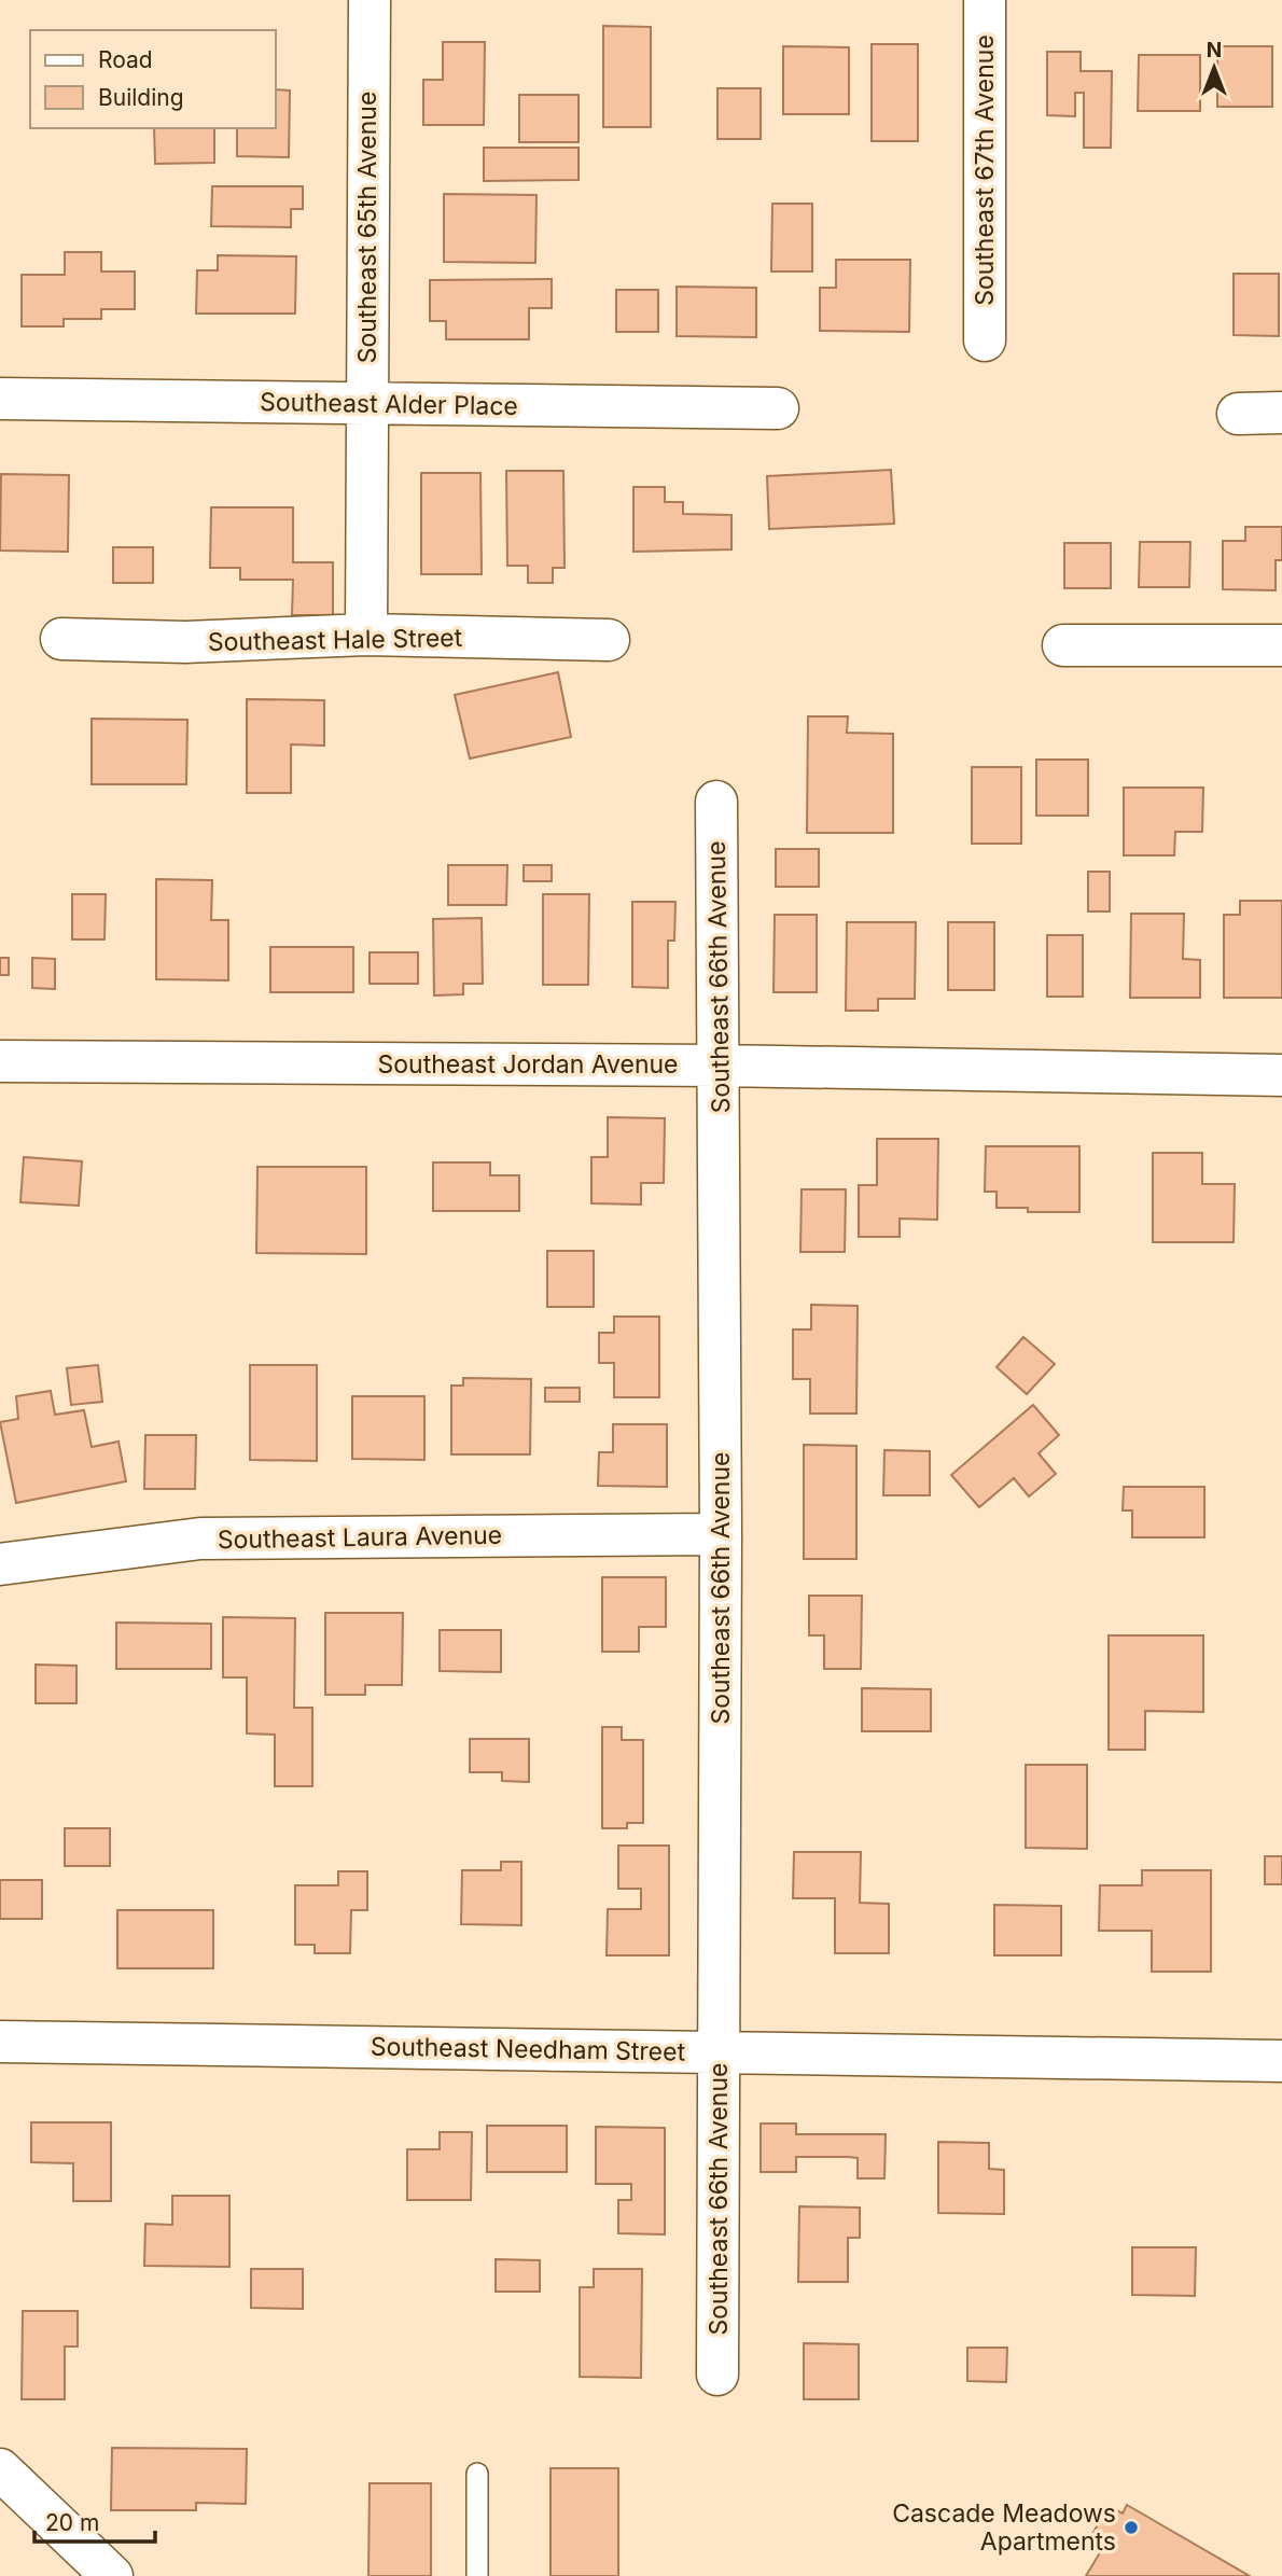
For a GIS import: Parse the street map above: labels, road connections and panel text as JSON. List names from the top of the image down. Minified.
{"streets":{"street":["Southeast 67th Avenue","Southeast 65th Avenue","Southeast Alder Place","Southeast Hale Street","Southeast 66th Avenue","Southeast Jordan Avenue","Southeast Laura Avenue","Southeast Needham Street"]},"crossings":[["Southeast 65th Avenue","Southeast Alder Place"],["Southeast 65th Avenue","Southeast Hale Street"],["Southeast 66th Avenue","Southeast Jordan Avenue"],["Southeast 66th Avenue","Southeast Laura Avenue"],["Southeast 66th Avenue","Southeast Needham Street"]],"places":["Cascade Meadows Apartments"],"legend":["Road","Building"],"scale_bar":"20 m","north":"top"}
